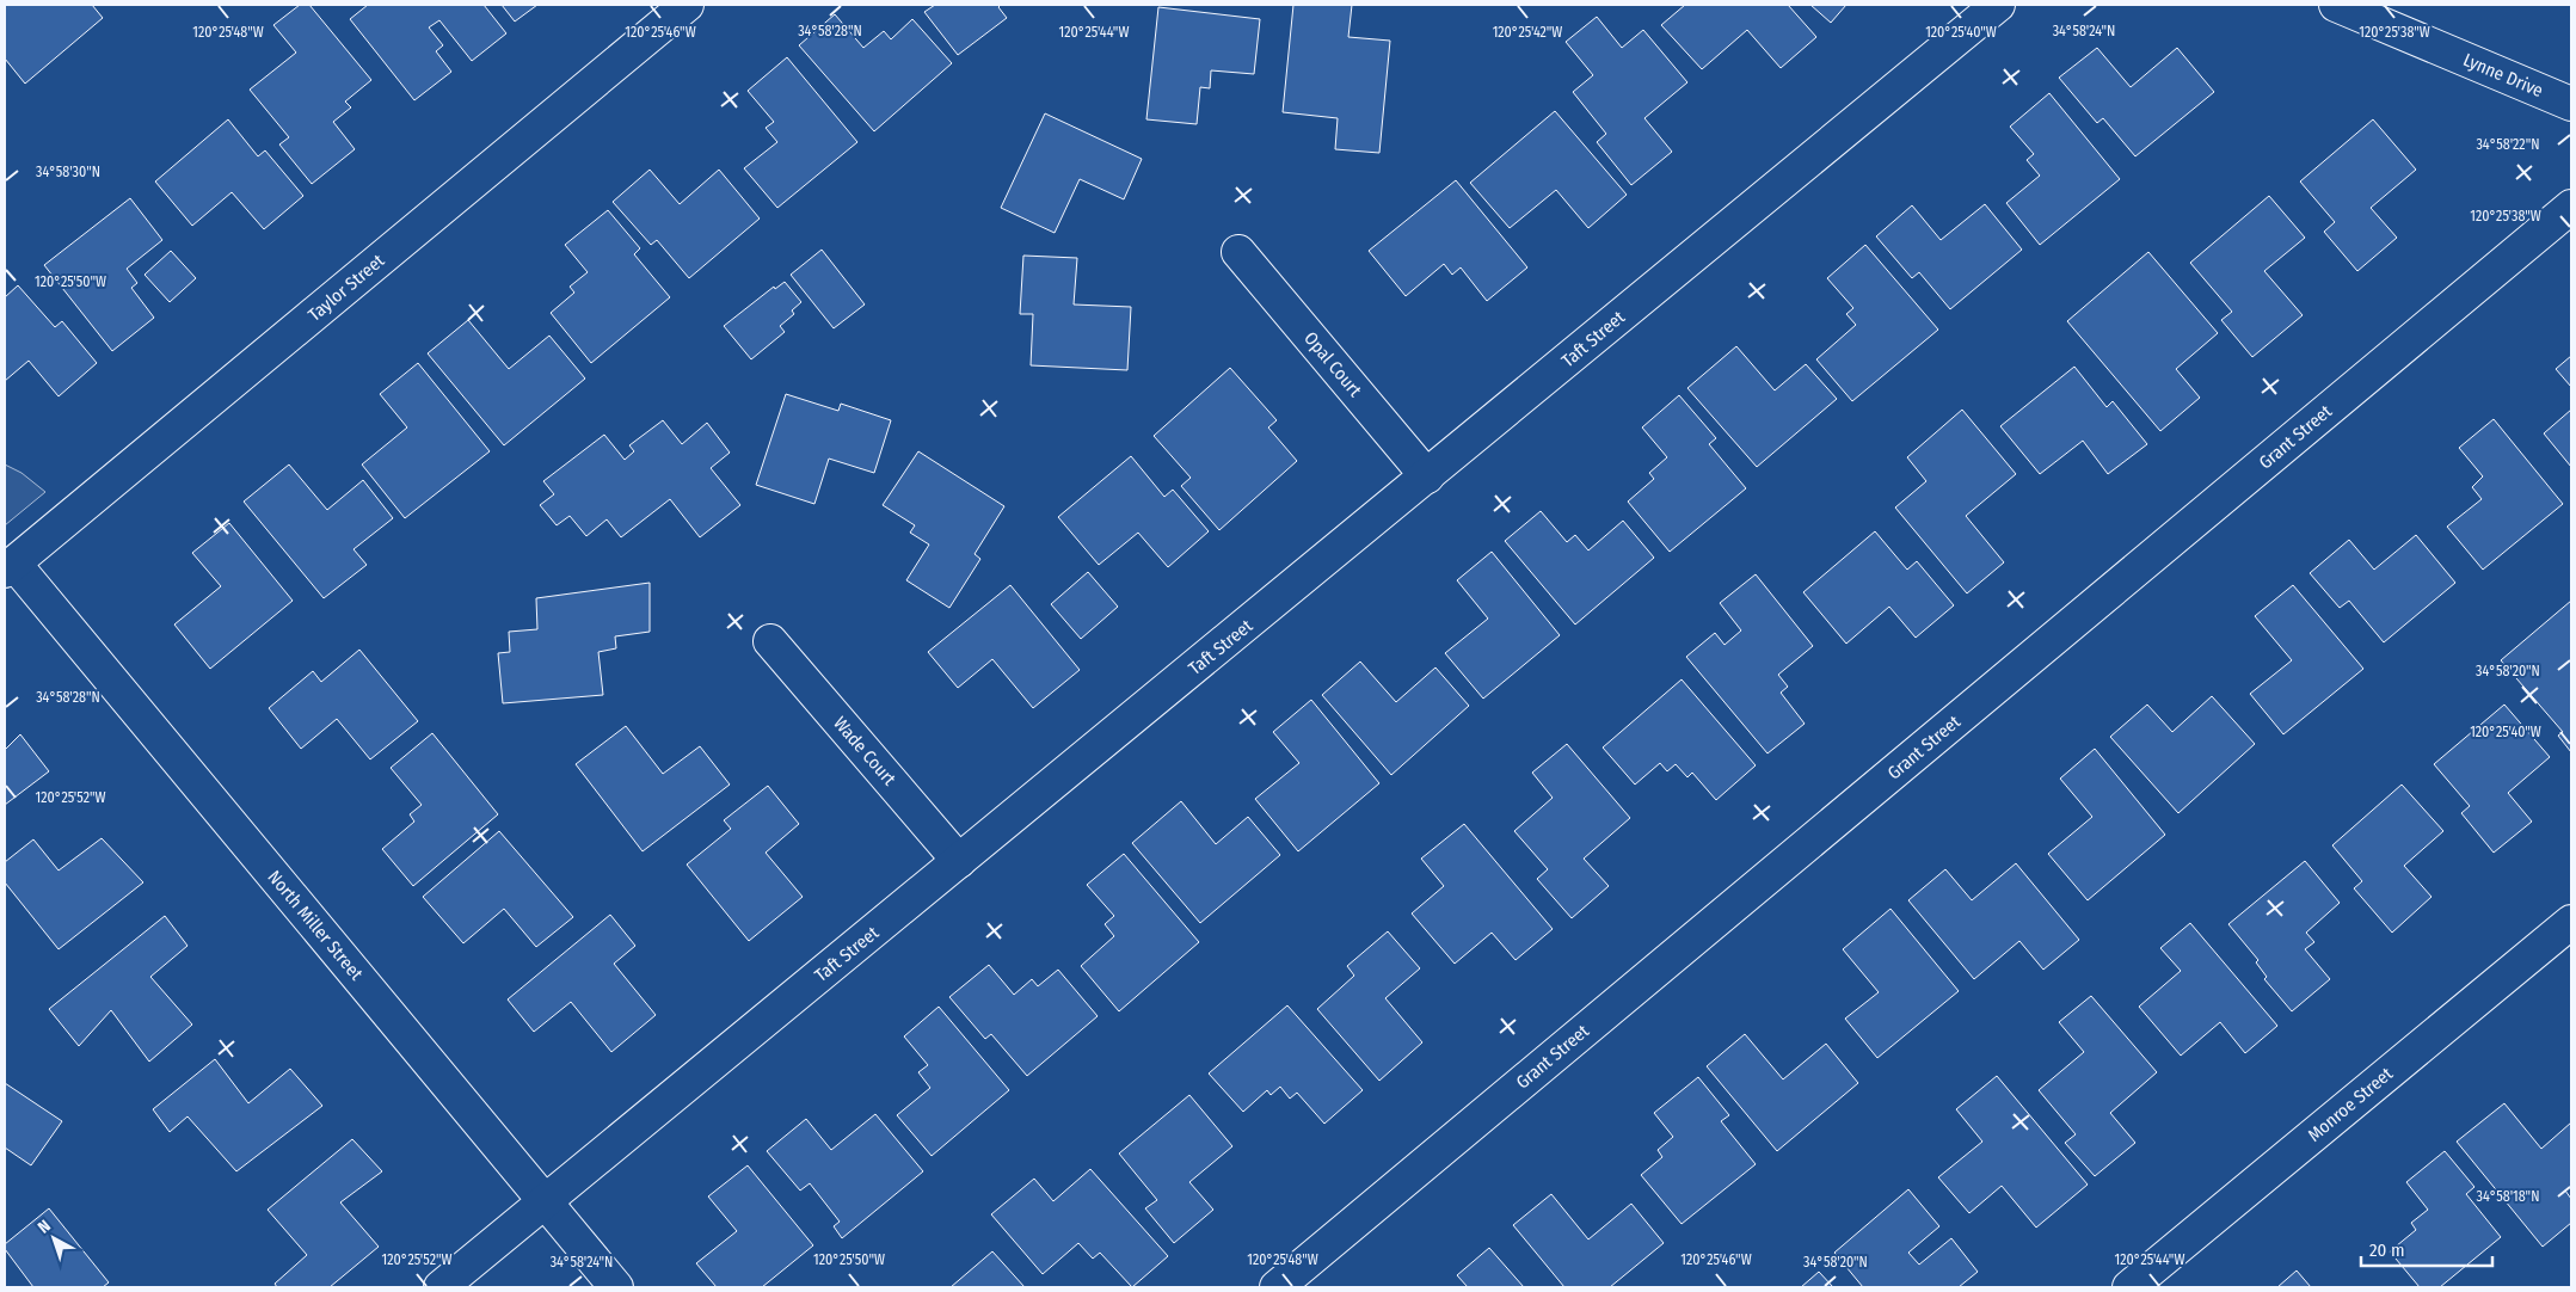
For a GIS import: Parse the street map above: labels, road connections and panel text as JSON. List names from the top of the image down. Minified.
{"streets":{"street":["Lynne Drive","Taylor Street","Taft Street","Opal Court","Grant Street","Wade Court","North Miller Street","Monroe Street"]},"crossings":[["Taylor Street","North Miller Street"],["Taft Street","Opal Court"],["Taft Street","Wade Court"],["Taft Street","North Miller Street"]],"scale_bar":"20 m","north":"top left","coordinates":["34°58'28\"N","34°58'24\"N","120°25'48\"W","120°25'46\"W","120°25'44\"W","120°25'42\"W","120°25'40\"W","120°25'38\"W","34°58'22\"N","34°58'30\"N","120°25'50\"W","34°58'20\"N","120°25'52\"W","34°58'18\"N"]}
